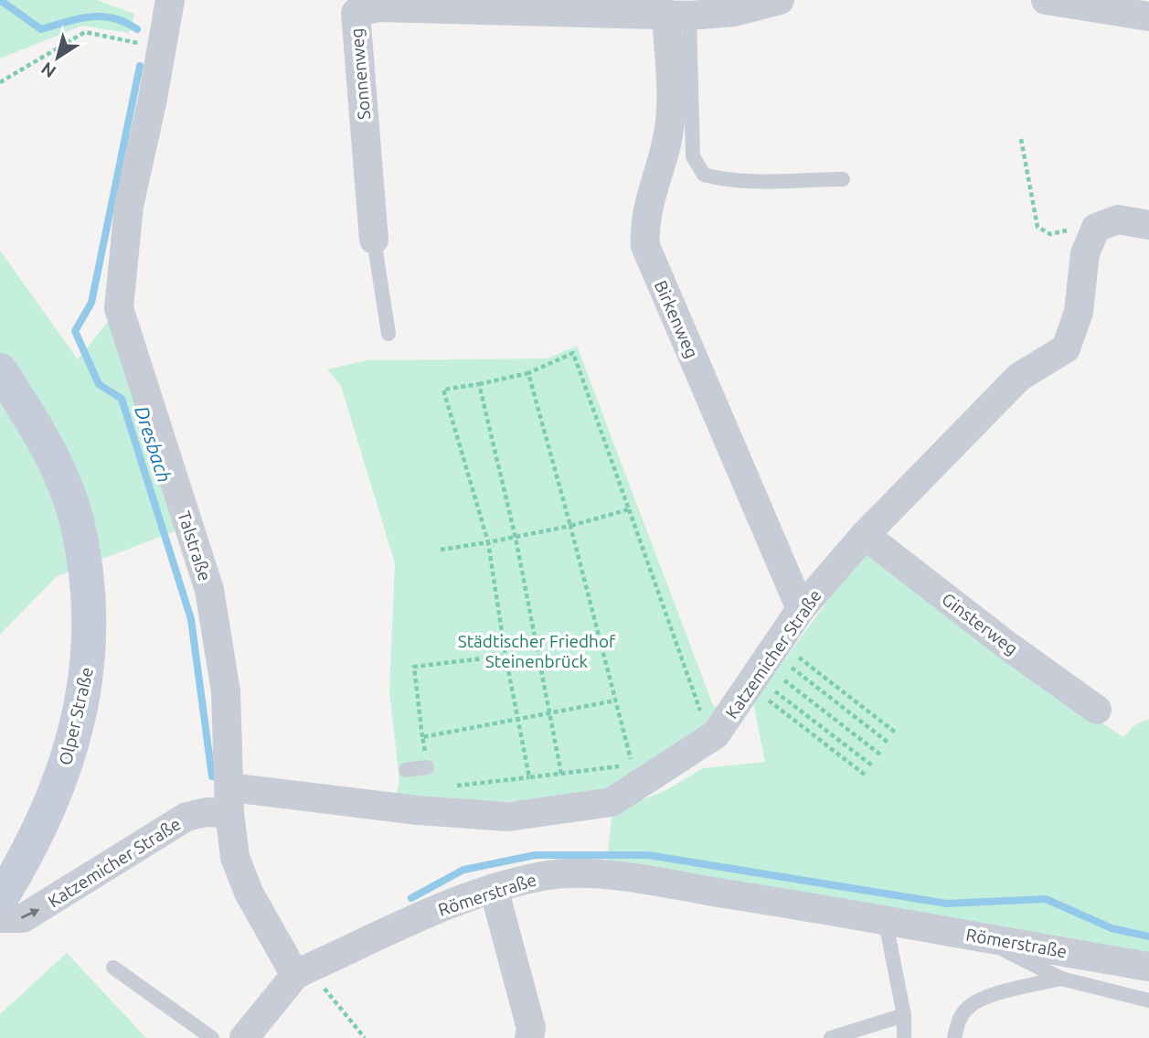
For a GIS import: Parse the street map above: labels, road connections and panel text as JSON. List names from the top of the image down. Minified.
{"streets":{"main road":["Olper Straße"],"street":["Sonnenweg","Birkenweg","Talstraße","Ginsterweg","Katzemicher Straße","Römerstraße"]},"crossings":[["Sonnenweg","Birkenweg"],["Birkenweg","Katzemicher Straße"],["Talstraße","Katzemicher Straße"],["Talstraße","Römerstraße"],["Ginsterweg","Katzemicher Straße"]],"water":["Dresbach"],"parks":["Städtischer Friedhof Steinenbrück"],"north":"bottom left"}
